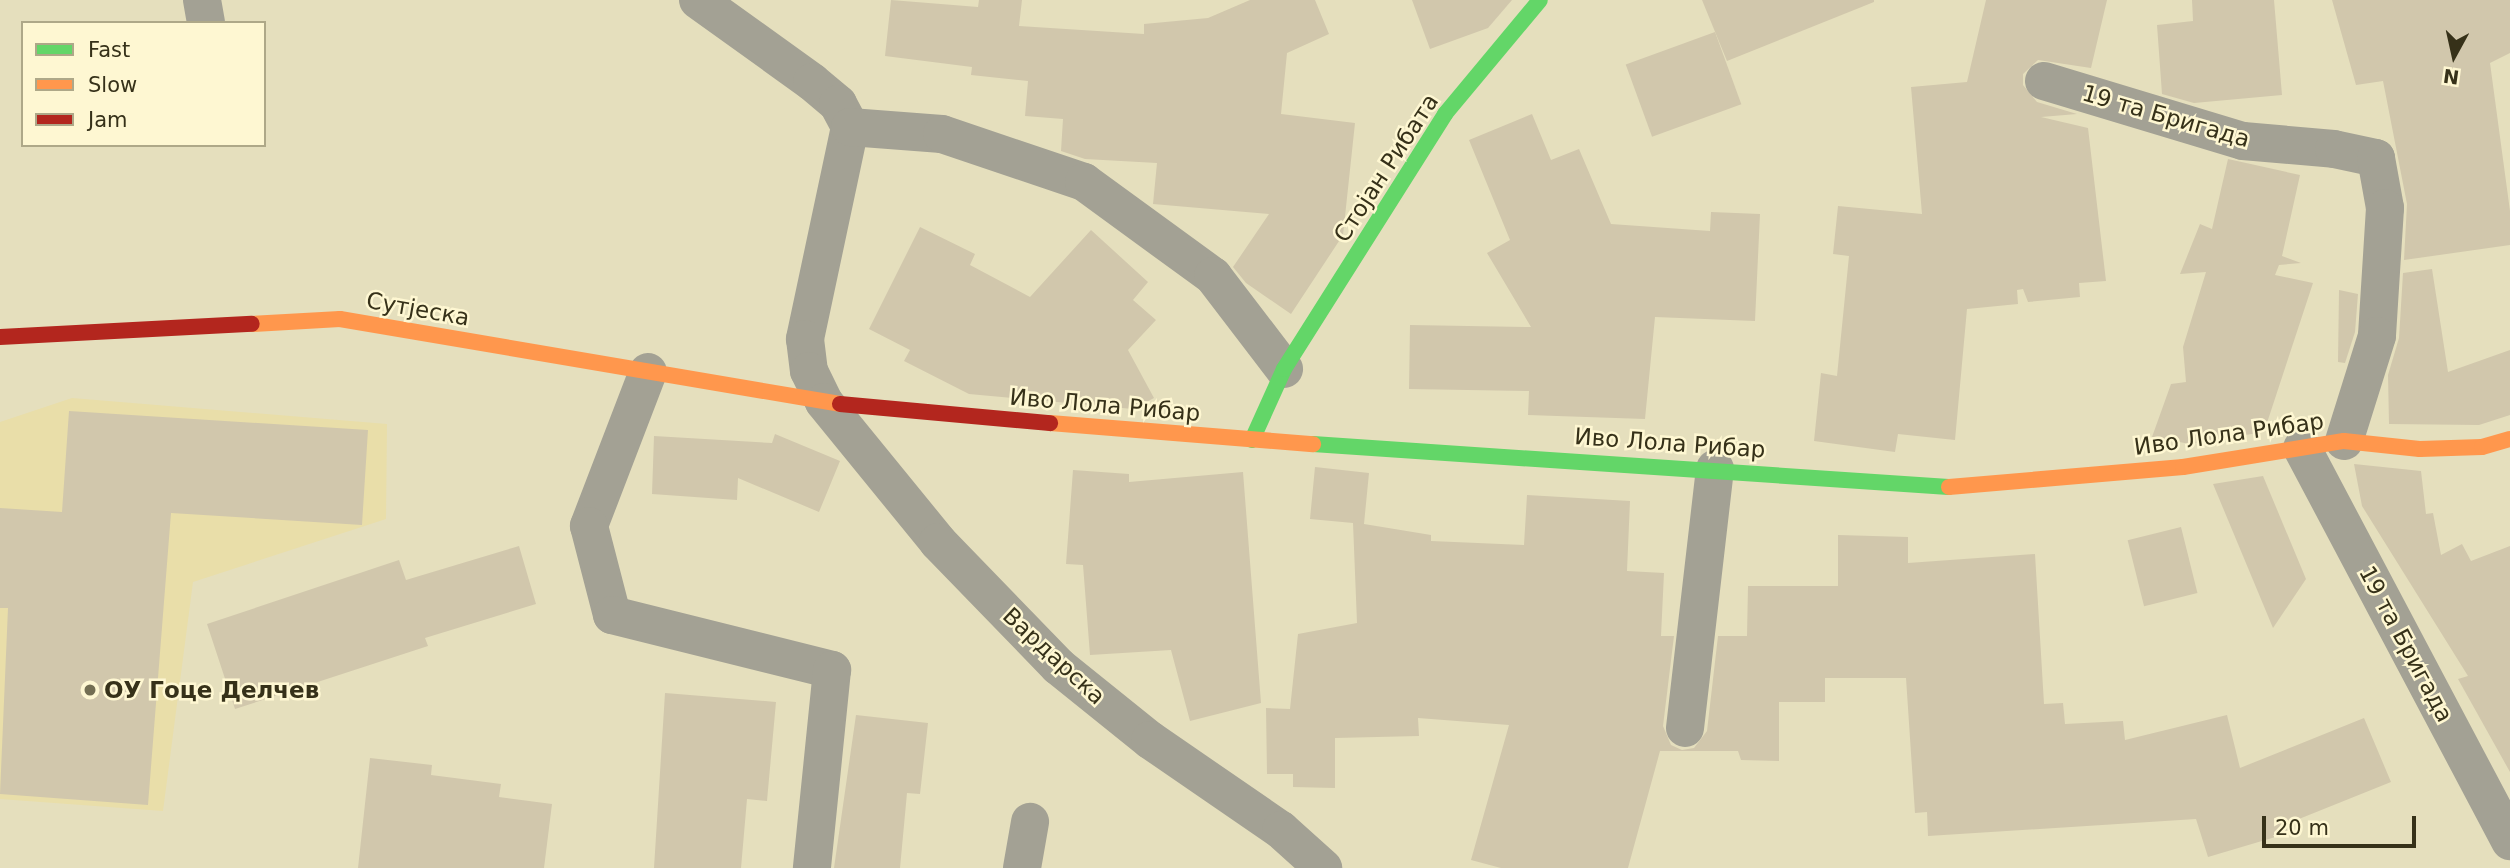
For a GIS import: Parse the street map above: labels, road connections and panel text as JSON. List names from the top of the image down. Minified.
{"streets":{"street":["19 та Бригада","Стојан Рибата","Сутјеска","Иво Лола Рибар","Вардарска"]},"crossings":[["19 та Бригада","Иво Лола Рибар"],["Стојан Рибата","Иво Лола Рибар"],["Сутјеска","Иво Лола Рибар"],["Сутјеска","Вардарска"],["Иво Лола Рибар","Вардарска"]],"places":["ОУ Гоце Делчев"],"legend":["Fast","Slow","Jam"],"scale_bar":"20 m","north":"bottom"}
